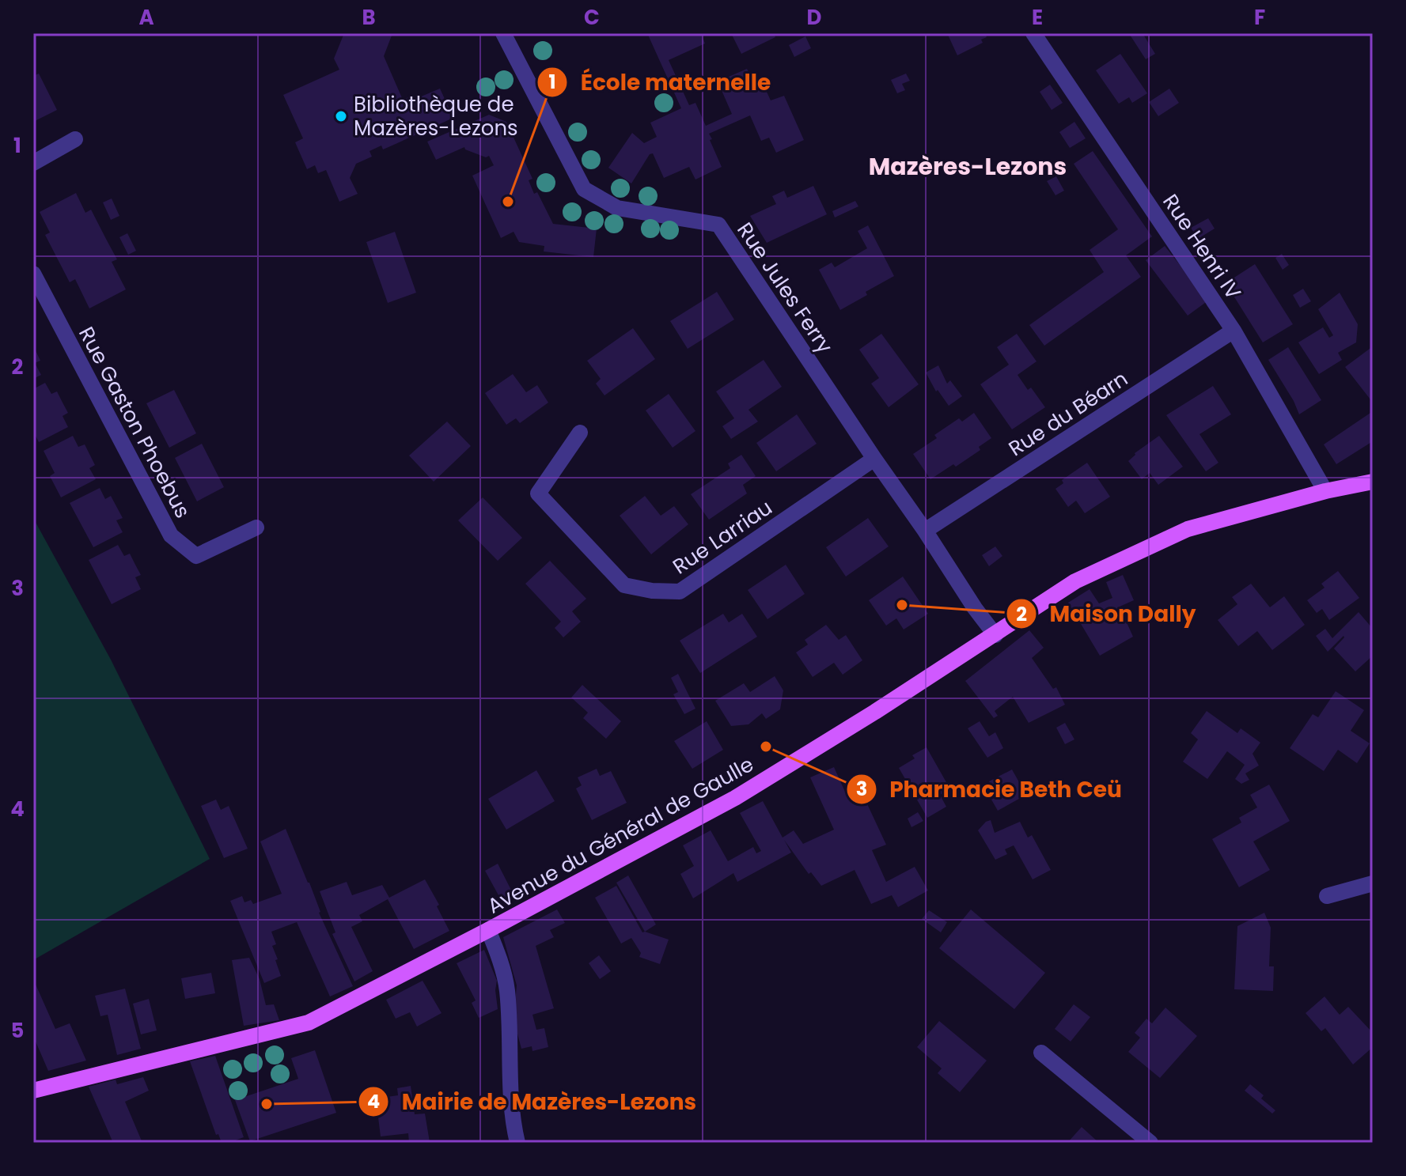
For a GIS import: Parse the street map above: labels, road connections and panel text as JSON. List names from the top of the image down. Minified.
{"streets":{"main road":["Avenue du Général de Gaulle"],"street":["Rue Henri IV","Rue Jules Ferry","Rue du Béarn","Rue Gaston Phoebus","Rue Larriau"]},"crossings":[["Rue Henri IV","Rue du Béarn"],["Rue Henri IV","Avenue du Général de Gaulle"],["Rue Jules Ferry","Rue du Béarn"],["Rue Jules Ferry","Rue Larriau"],["Rue Jules Ferry","Avenue du Général de Gaulle"]],"districts":["Mazères-Lezons"],"places":["Bibliothèque de Mazères-Lezons","École maternelle","Maison Dally","Pharmacie Beth Ceü","Mairie de Mazères-Lezons"],"grid":{"columns":["A","B","C","D","E","F"],"rows":["1","2","3","4","5"]}}
